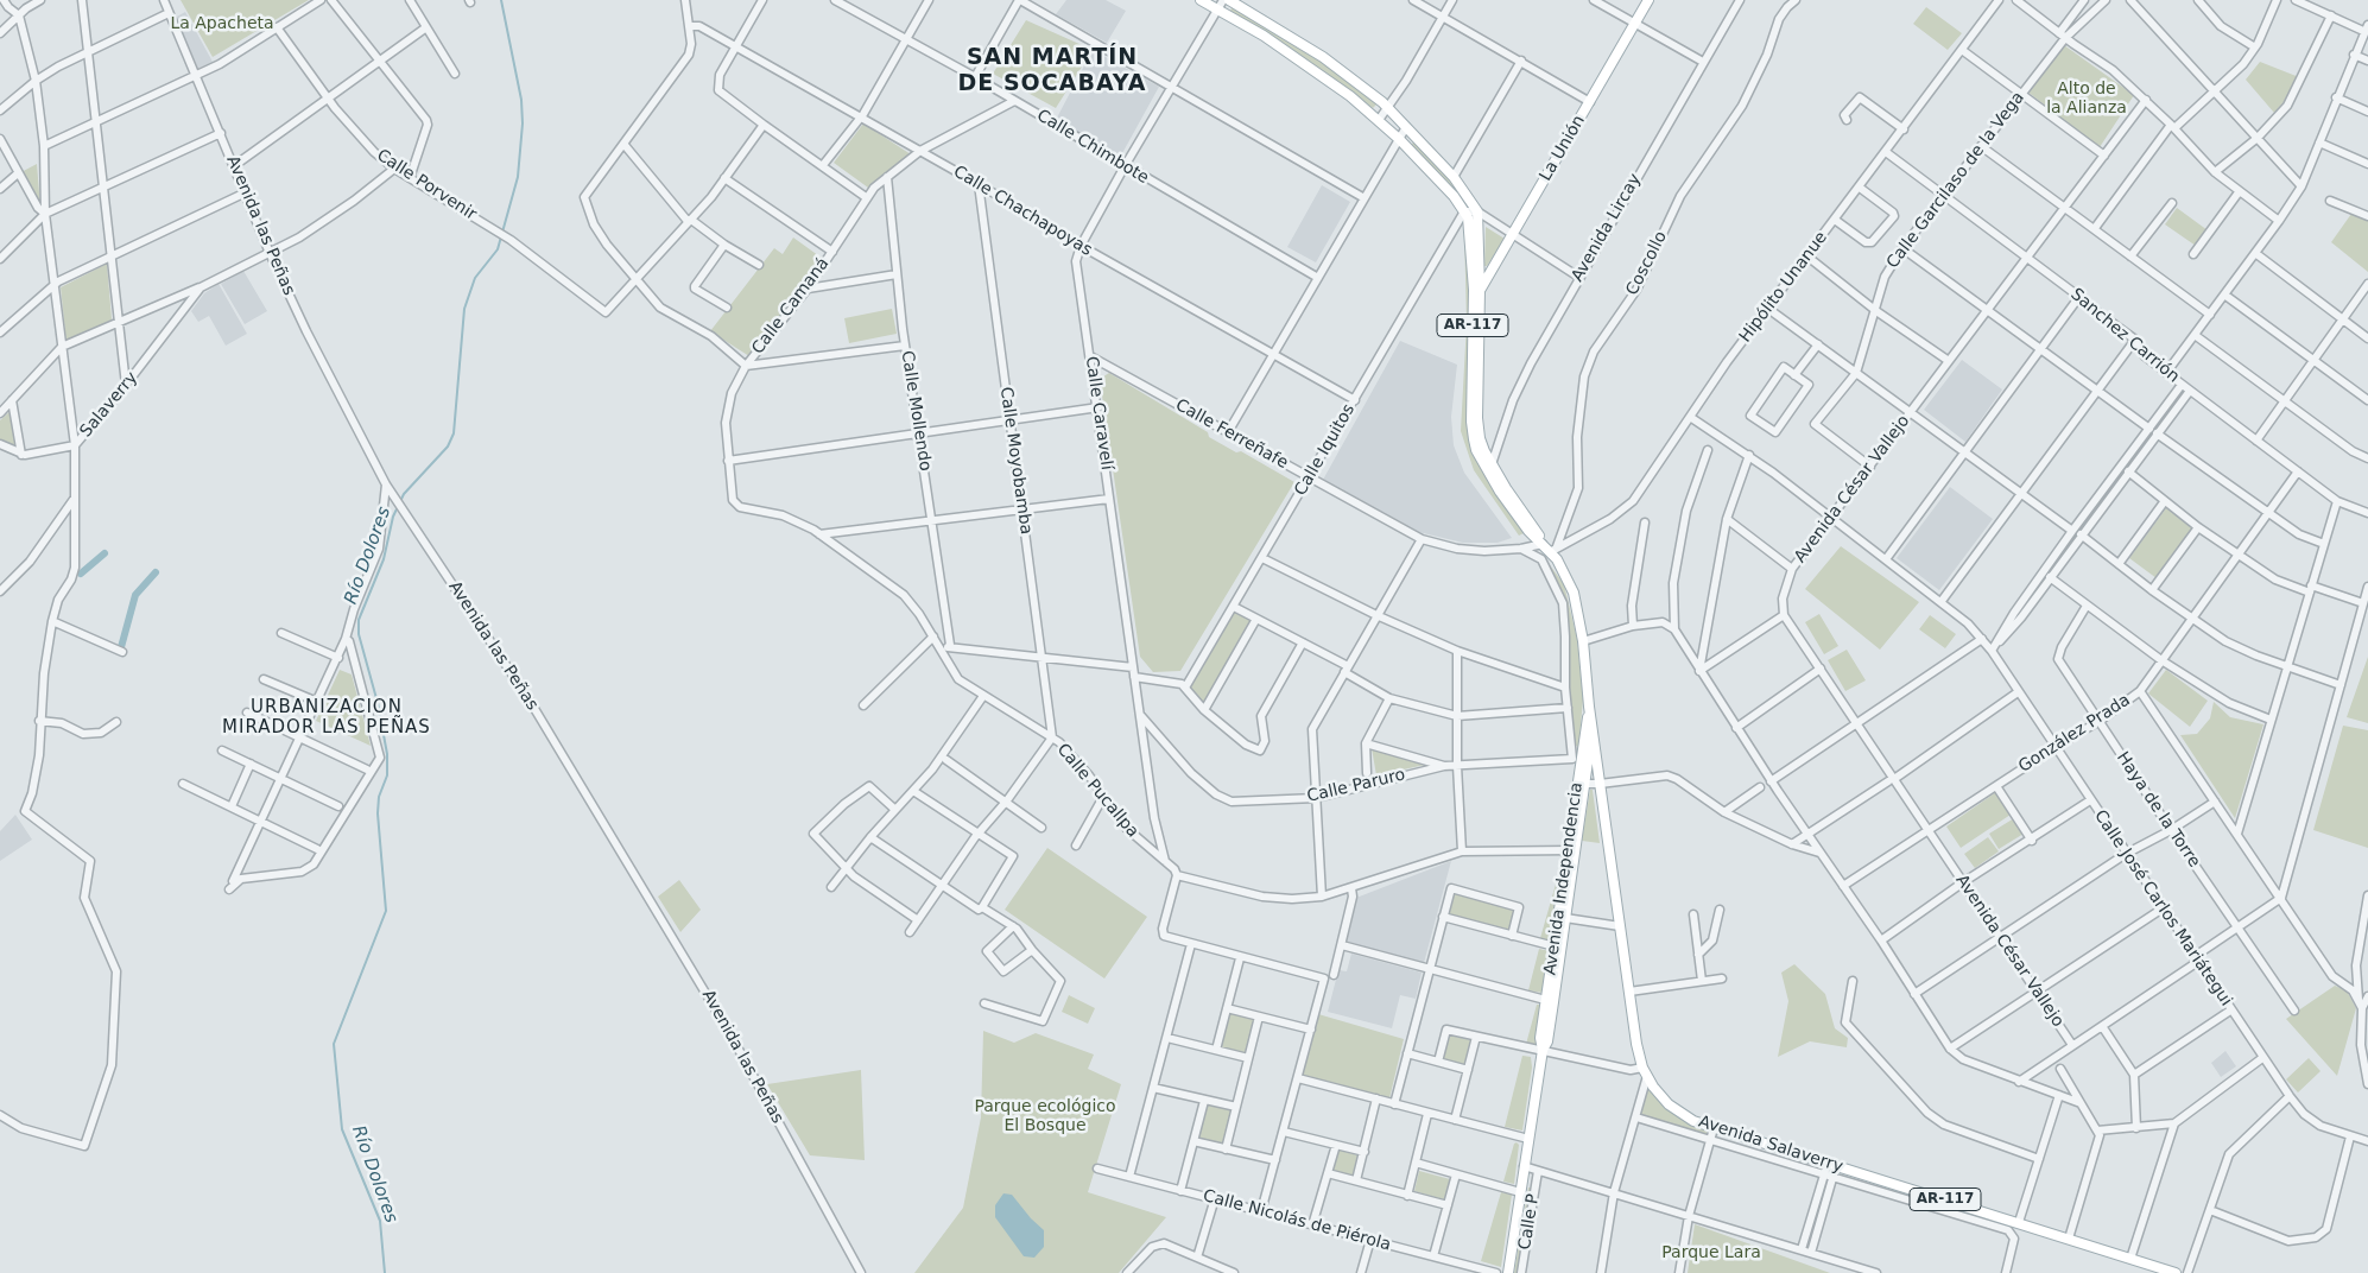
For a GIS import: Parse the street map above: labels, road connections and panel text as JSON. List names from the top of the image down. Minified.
{"streets":{"main road":["La Unión","AR-117","Avenida Independencia","Avenida Salaverry"],"street":["Calle Chimbote","Calle Garcilaso de la Vega","Calle Porvenir","Calle Chachapoyas","Avenida las Peñas","Avenida Lircay","Coscollo","Hipólito Unanue","Calle Camaná","Sanchez Carrión","Salaverry","Calle Mollendo","Calle Caravelí","Calle Ferreñafe","Calle Iquitos","Calle Moyobamba","Avenida César Vallejo","González Prada","Calle Paruro","Calle Pucallpa","Haya de la Torre","Calle José Carlos Mariátegui","Calle Nicolás de Piérola","Calle P"]},"crossings":[["Calle Chimbote","Calle Camaná"],["Calle Chimbote","Calle Caravelí"],["La Unión","AR-117"],["Calle Garcilaso de la Vega","Sanchez Carrión"],["Calle Garcilaso de la Vega","Avenida César Vallejo"],["Calle Porvenir","Salaverry"],["Calle Chachapoyas","Calle Camaná"],["Calle Chachapoyas","Calle Caravelí"],["Calle Chachapoyas","Calle Iquitos"],["Calle Chachapoyas","Calle Moyobamba"],["Avenida las Peñas","Salaverry"],["Avenida Lircay","AR-117"],["Coscollo","Hipólito Unanue"],["Coscollo","AR-117"],["Hipólito Unanue","AR-117"],["Hipólito Unanue","Sanchez Carrión"],["Hipólito Unanue","Calle José Carlos Mariátegui"],["Calle Camaná","Calle Mollendo"],["Calle Camaná","Calle Pucallpa"],["AR-117","Calle Caravelí"],["AR-117","Calle Ferreñafe"],["AR-117","Calle Iquitos"],["AR-117","Avenida Independencia"],["AR-117","Avenida Salaverry"],["Sanchez Carrión","Avenida César Vallejo"],["Sanchez Carrión","González Prada"],["Calle Caravelí","Calle Ferreñafe"],["Calle Caravelí","Calle Paruro"],["Calle Caravelí","Calle Pucallpa"],["Calle Ferreñafe","Calle Iquitos"],["Calle Moyobamba","Calle Pucallpa"],["Avenida César Vallejo","González Prada"],["Avenida César Vallejo","Calle José Carlos Mariátegui"],["González Prada","Haya de la Torre"],["González Prada","Calle José Carlos Mariátegui"],["Avenida Independencia","Avenida Salaverry"]],"districts":["SAN MARTÍN DE SOCABAYA","URBANIZACION MIRADOR LAS PEÑAS"],"water":["Río Dolores"],"parks":["La Apacheta","Alto de la Alianza","Parque ecológico El Bosque","Parque Lara"]}
